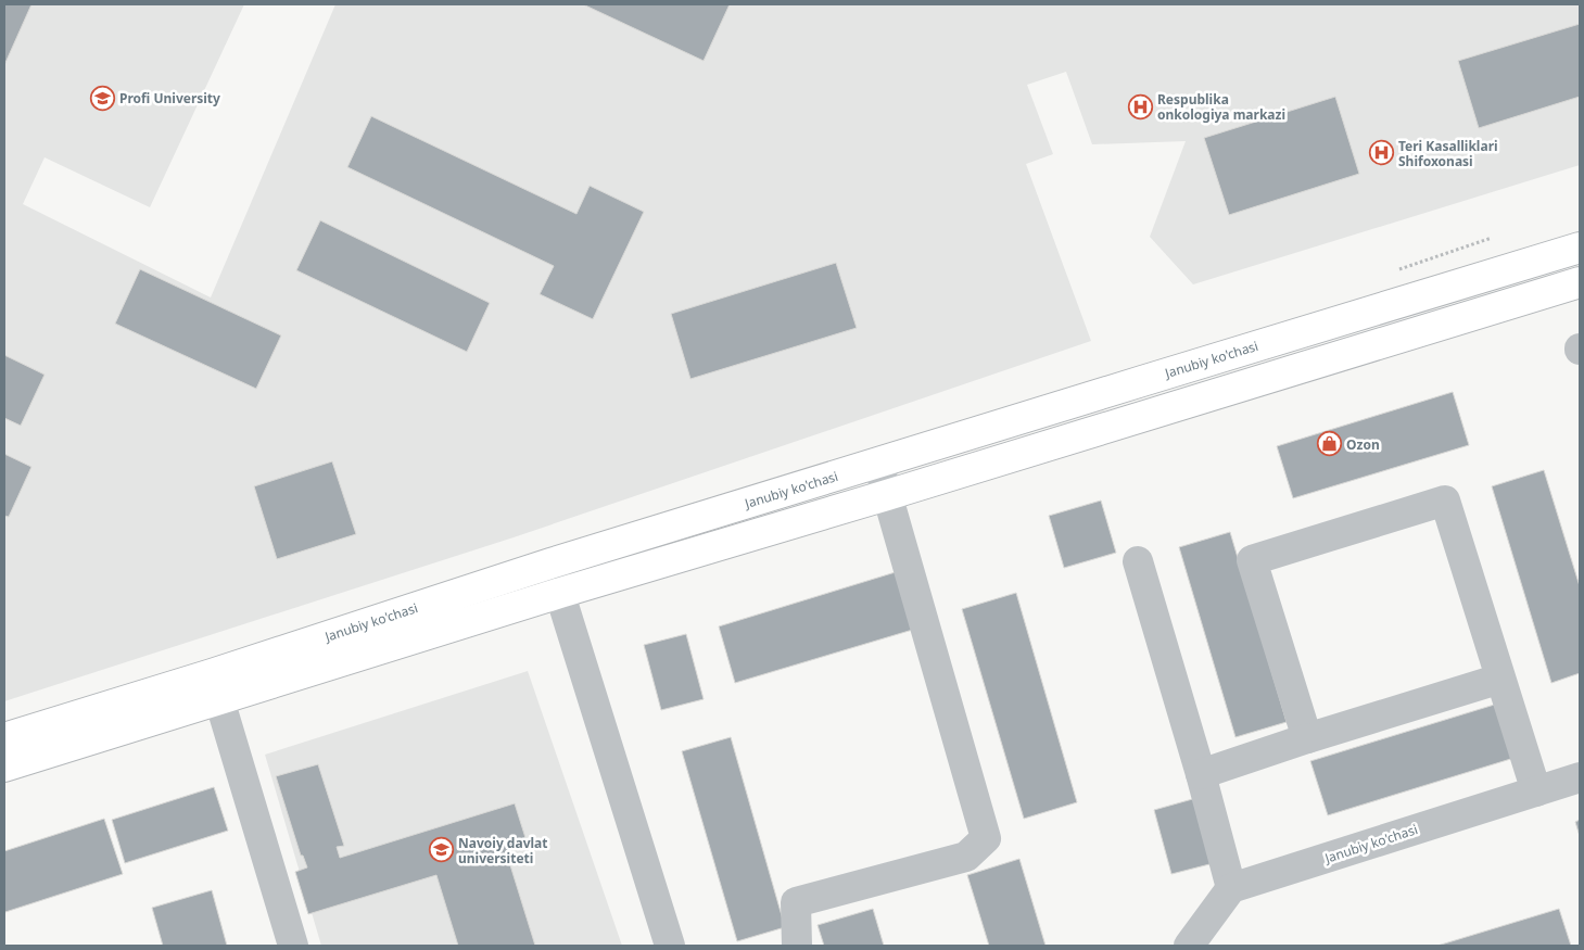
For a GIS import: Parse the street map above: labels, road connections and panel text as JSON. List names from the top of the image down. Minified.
{"streets":{"main road":["Janubiy ko'chasi"]},"places":{"school or university":["Profi University","Navoiy davlat universiteti"],"hospital":["Respublika onkologiya markazi","Teri Kasalliklari Shifoxonasi"],"shop":["Ozon"]}}
